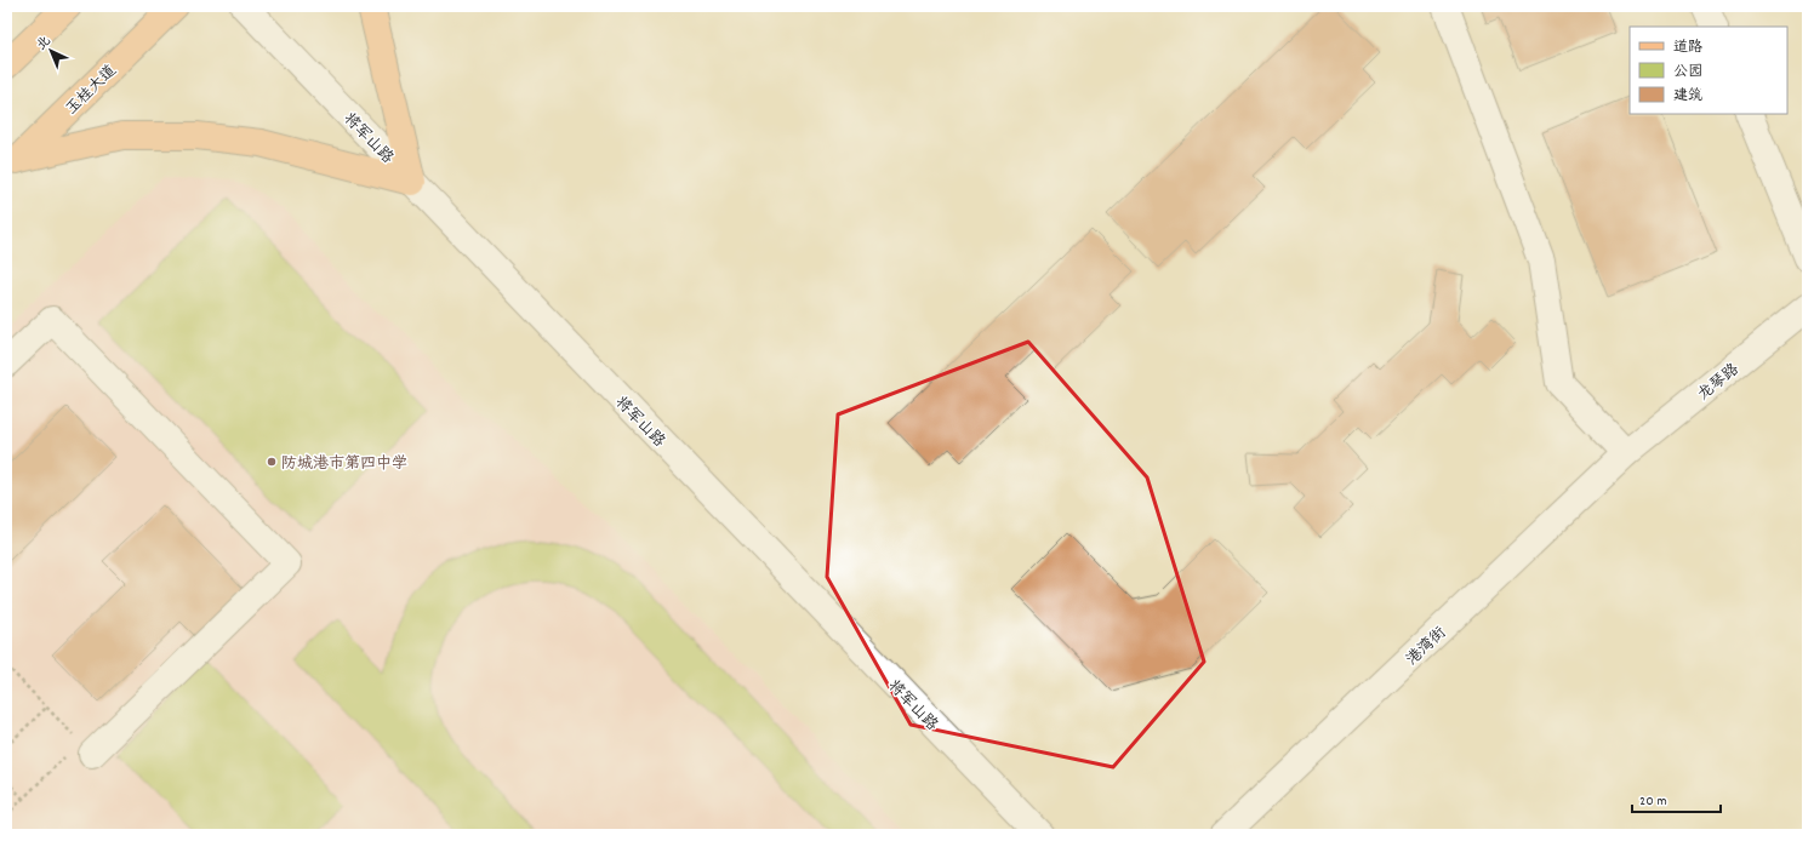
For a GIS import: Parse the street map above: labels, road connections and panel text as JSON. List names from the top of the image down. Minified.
{"streets":{"main road":["玉桂大道"],"street":["将军山路","龙琴路","港湾街"]},"crossings":[["龙琴路","港湾街"]],"places":["防城港市第四中学"],"legend":["道路","公园","建筑"],"scale_bar":"20 m","north":"top left"}
